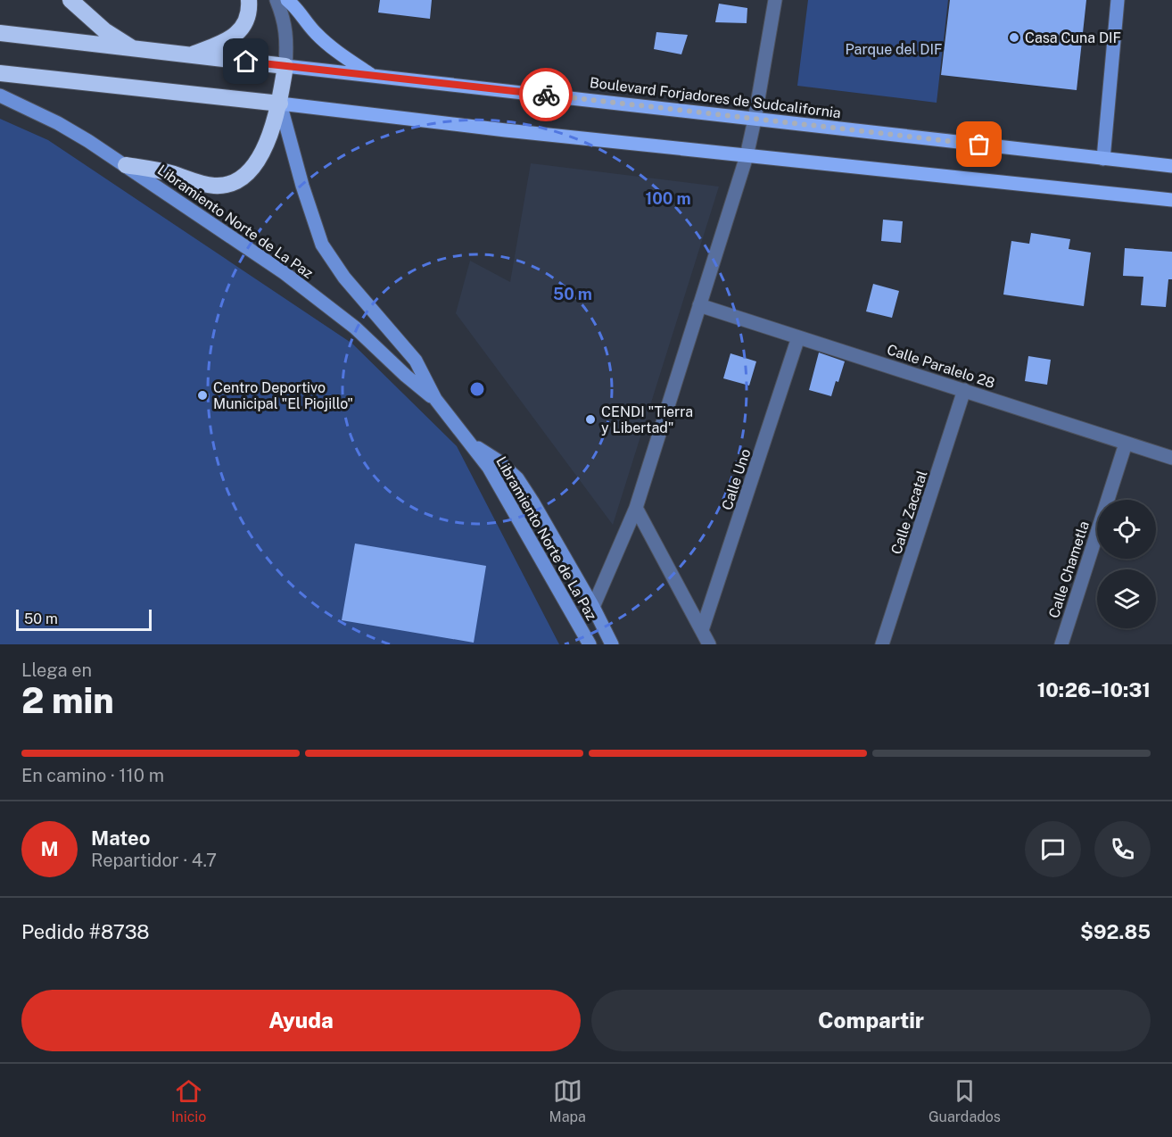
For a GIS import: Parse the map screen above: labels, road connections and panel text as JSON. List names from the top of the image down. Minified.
{"streets":{"highway":["Boulevard Forjadores de Sudcalifornia"],"main road":["Libramiento Norte de La Paz"],"street":["Calle Paralelo 28","Calle Uno","Calle Zacatal","Calle Chametla"]},"crossings":[["Calle Paralelo 28","Calle Uno"],["Calle Paralelo 28","Calle Zacatal"],["Calle Paralelo 28","Calle Chametla"]],"parks":["Parque del DIF"],"places":["Casa Cuna DIF","Centro Deportivo Municipal \"El Piojillo\"","CENDI \"Tierra y Libertad\""],"scale_bar":"50 m","page":{"scale":"50 m","heading":["2 min","Llega en","10:26–10:31"],"panel":["Mateo","Repartidor · 4.7","Pedido #8738","$92.85"],"bar":"En camino · 110 m","round":"M","buttons":["Ayuda","Compartir"],"tabs":["Inicio","Mapa","Guardados"]},"rings":["100 m","50 m"]}
